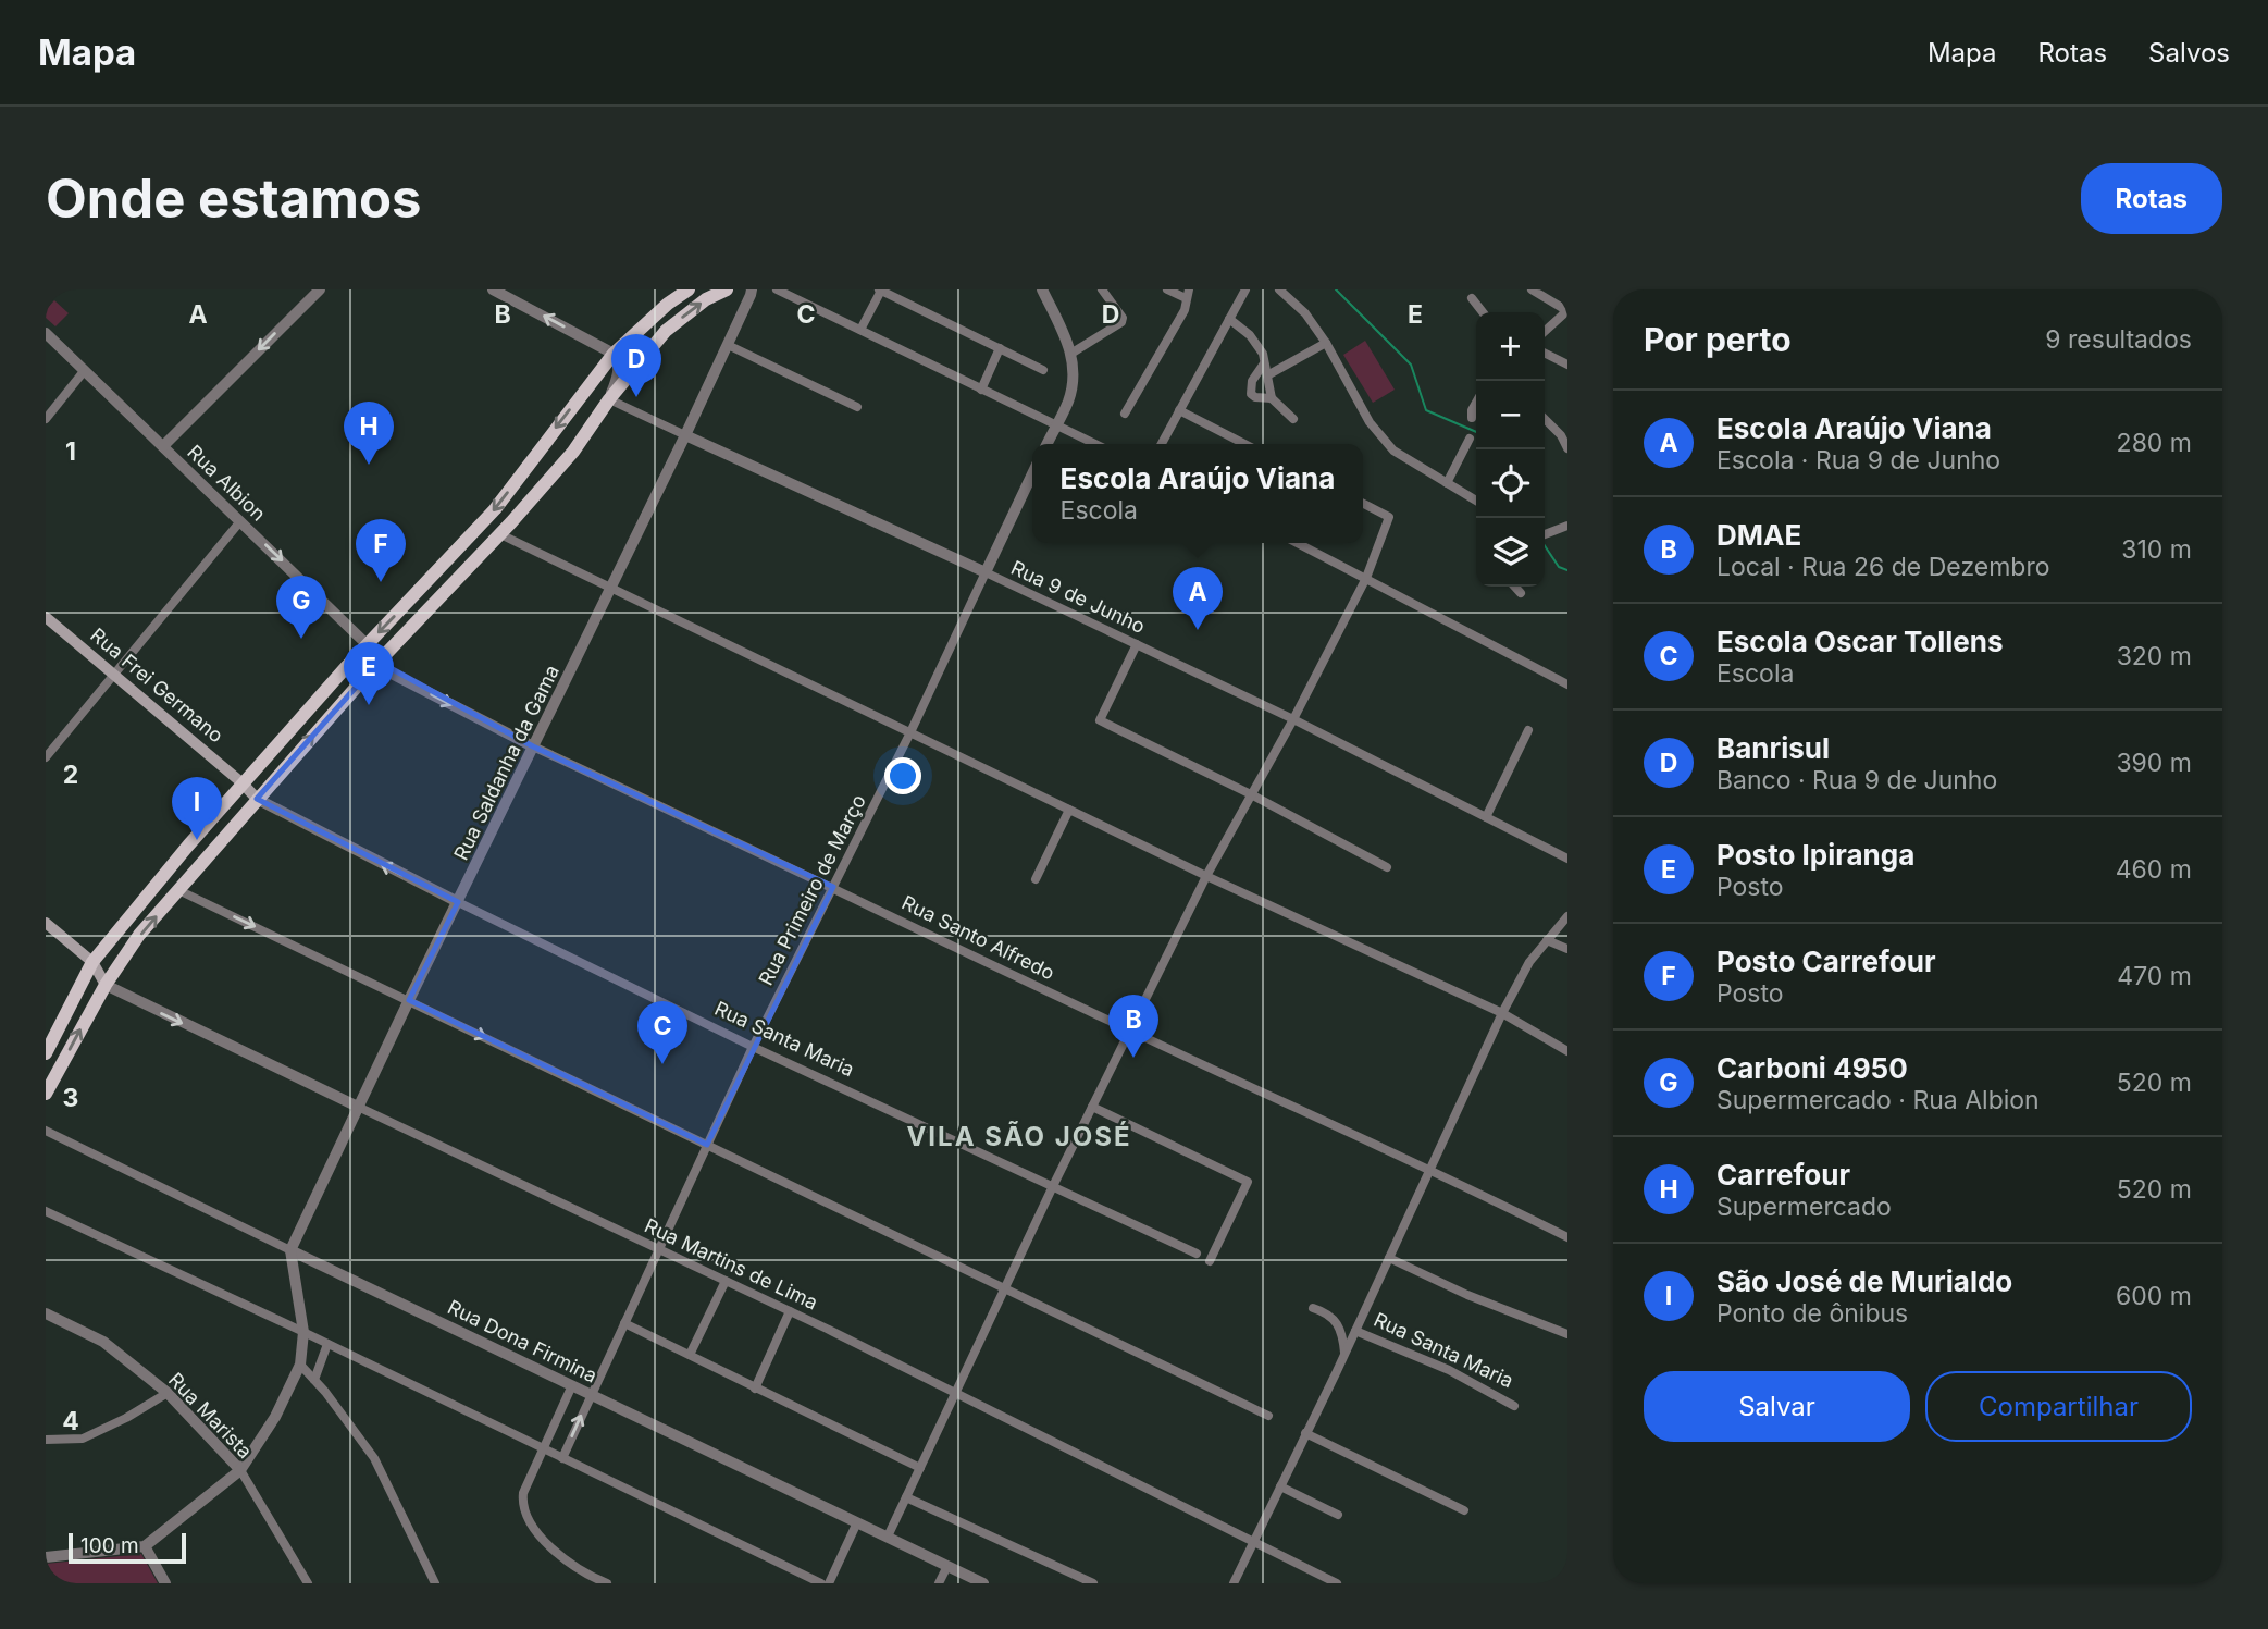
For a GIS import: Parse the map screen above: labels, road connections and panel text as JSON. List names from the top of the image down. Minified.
{"streets":{"main road":["Rua Frei Germano","Rua Santa Maria"],"street":["Rua Albion","Rua 9 de Junho","Rua Saldanha da Gama","Rua Primeiro de Março","Rua Santo Alfredo","Rua Martins de Lima","Rua Dona Firmina","Rua Marista"]},"crossings":[["Rua Albion","Rua Santo Alfredo"],["Rua 9 de Junho","Rua Saldanha da Gama"],["Rua 9 de Junho","Rua Primeiro de Março"],["Rua Frei Germano","Rua Santa Maria"],["Rua Saldanha da Gama","Rua Santo Alfredo"],["Rua Saldanha da Gama","Rua Santa Maria"],["Rua Saldanha da Gama","Rua Martins de Lima"],["Rua Saldanha da Gama","Rua Dona Firmina"],["Rua Primeiro de Março","Rua Santo Alfredo"],["Rua Primeiro de Março","Rua Santa Maria"],["Rua Primeiro de Março","Rua Martins de Lima"],["Rua Primeiro de Março","Rua Dona Firmina"]],"one_way":["Rua Albion"],"districts":["VILA SÃO JOSÉ"],"scale_bar":"100 m","page":{"header":"Mapa","nav":["Mapa","Rotas","Salvos"],"buttons":["Rotas",["Salvar","Compartilhar"]],"title":"Onde estamos","heading":["Por perto","9 resultados"],"map_buttons":["+","−"],"pins":["D","H","F","A","G","E","I","B","C"],"list":[{"mark":"A","name":"Escola Araújo Viana","note":"Escola · Rua 9 de Junho","value":"280 m"},{"mark":"B","name":"DMAE","note":"Local · Rua 26 de Dezembro","value":"310 m"},{"mark":"C","name":"Escola Oscar Tollens","note":"Escola","value":"320 m"},{"mark":"D","name":"Banrisul","note":"Banco · Rua 9 de Junho","value":"390 m"},{"mark":"E","name":"Posto Ipiranga","note":"Posto","value":"460 m"},{"mark":"F","name":"Posto Carrefour","note":"Posto","value":"470 m"},{"mark":"G","name":"Carboni 4950","note":"Supermercado · Rua Albion","value":"520 m"},{"mark":"H","name":"Carrefour","note":"Supermercado","value":"520 m"},{"mark":"I","name":"São José de Murialdo","note":"Ponto de ônibus","value":"600 m"}],"popup":["Escola Araújo Viana","Escola"],"scale":"100 m"},"grid":{"columns":["A","B","C","D","E"],"rows":["1","2","3","4"]}}
